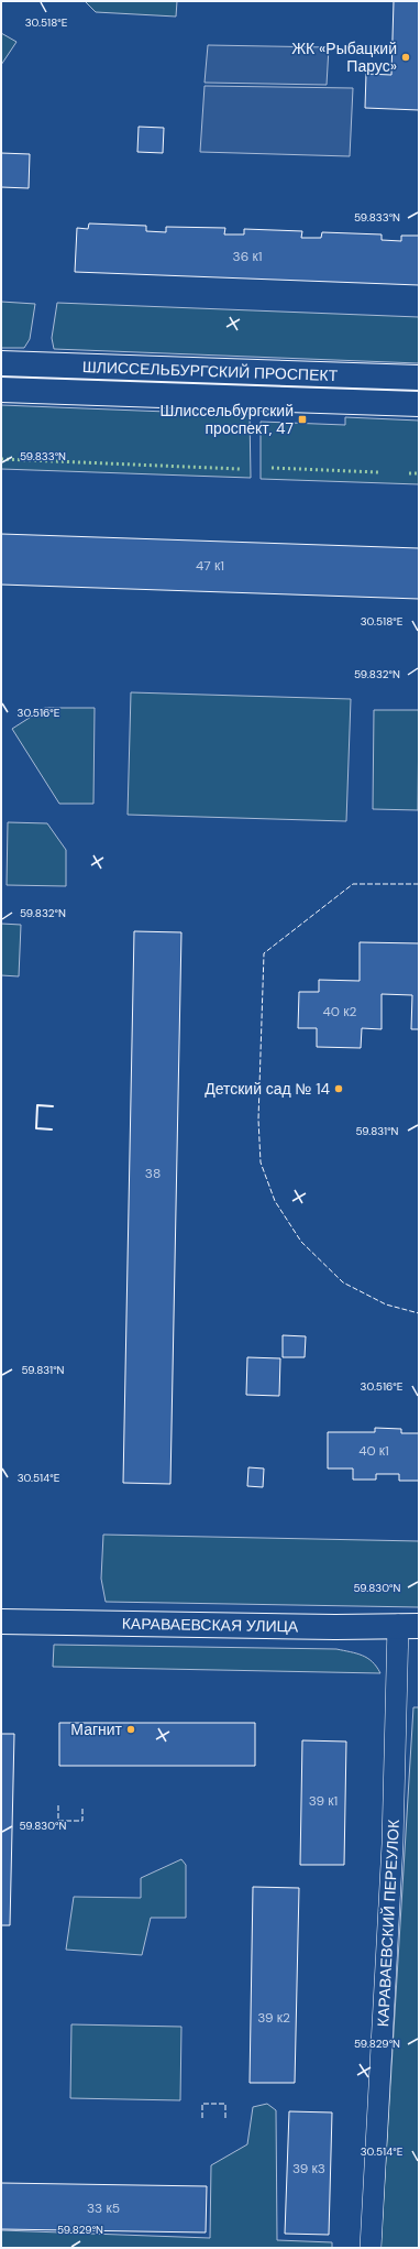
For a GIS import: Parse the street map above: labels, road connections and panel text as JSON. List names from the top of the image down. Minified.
{"streets":{"main road":["ШЛИССЕЛЬБУРГСКИЙ ПРОСПЕКТ","КАРАВАЕВСКАЯ УЛИЦА"],"street":["КАРАВАЕВСКИЙ ПЕРЕУЛОК"]},"crossings":[["КАРАВАЕВСКАЯ УЛИЦА","КАРАВАЕВСКИЙ ПЕРЕУЛОК"]],"places":{"other":["ЖК «Рыбацкий Парус»","Детский сад № 14","Магнит"],"transit":["Шлиссельбургский проспект, 47"]},"house_numbers":["36 к1","47 к1","40 к2","38","40 к1","39 к1","39 к2","39 к3","33 к5"],"coordinates":["30.518°E","59.833°N","59.832°N","30.516°E","59.831°N","30.514°E","59.830°N","59.829°N"]}
